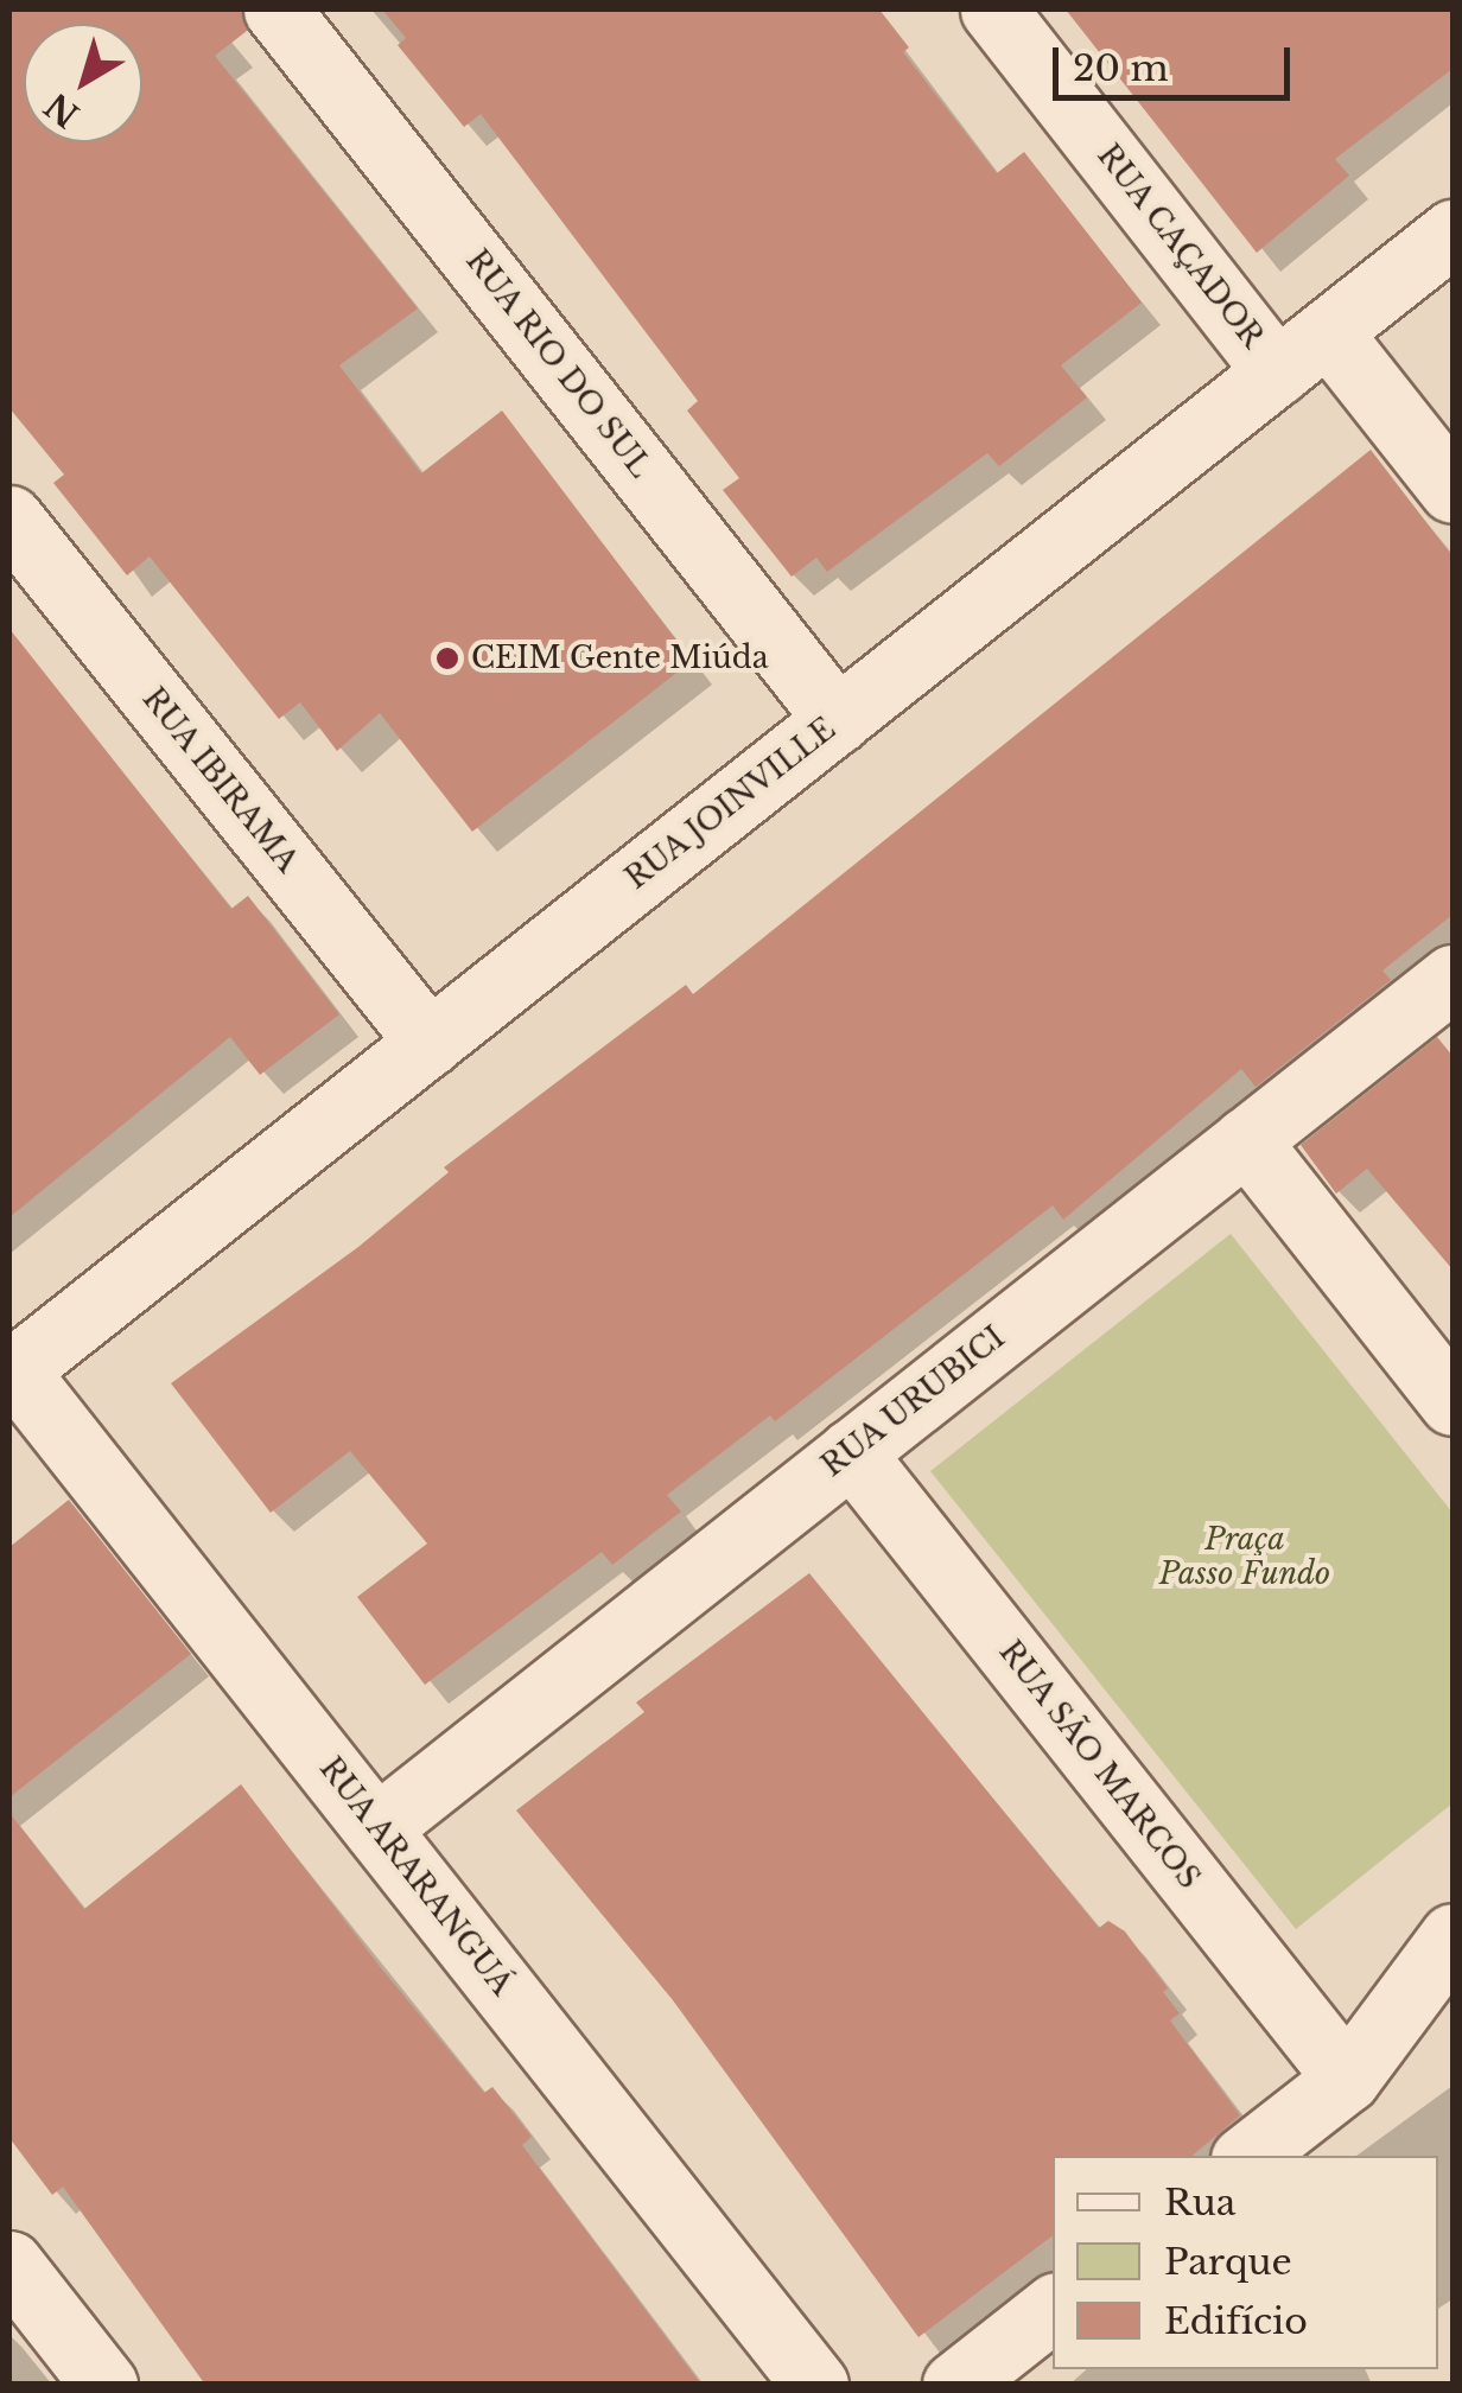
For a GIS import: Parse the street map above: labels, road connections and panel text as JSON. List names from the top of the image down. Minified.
{"streets":{"street":["RUA CAÇADOR","RUA RIO DO SUL","RUA IBIRAMA","RUA JOINVILLE","RUA URUBICI","RUA SÃO MARCOS","RUA ARARANGUÁ"]},"crossings":[["RUA CAÇADOR","RUA JOINVILLE"],["RUA RIO DO SUL","RUA JOINVILLE"],["RUA IBIRAMA","RUA JOINVILLE"],["RUA JOINVILLE","RUA ARARANGUÁ"],["RUA URUBICI","RUA SÃO MARCOS"],["RUA URUBICI","RUA ARARANGUÁ"]],"parks":["Praça Passo Fundo"],"places":["CEIM Gente Miúda"],"legend":["Rua","Parque","Edifício"],"scale_bar":"20 m","north":"bottom left"}
